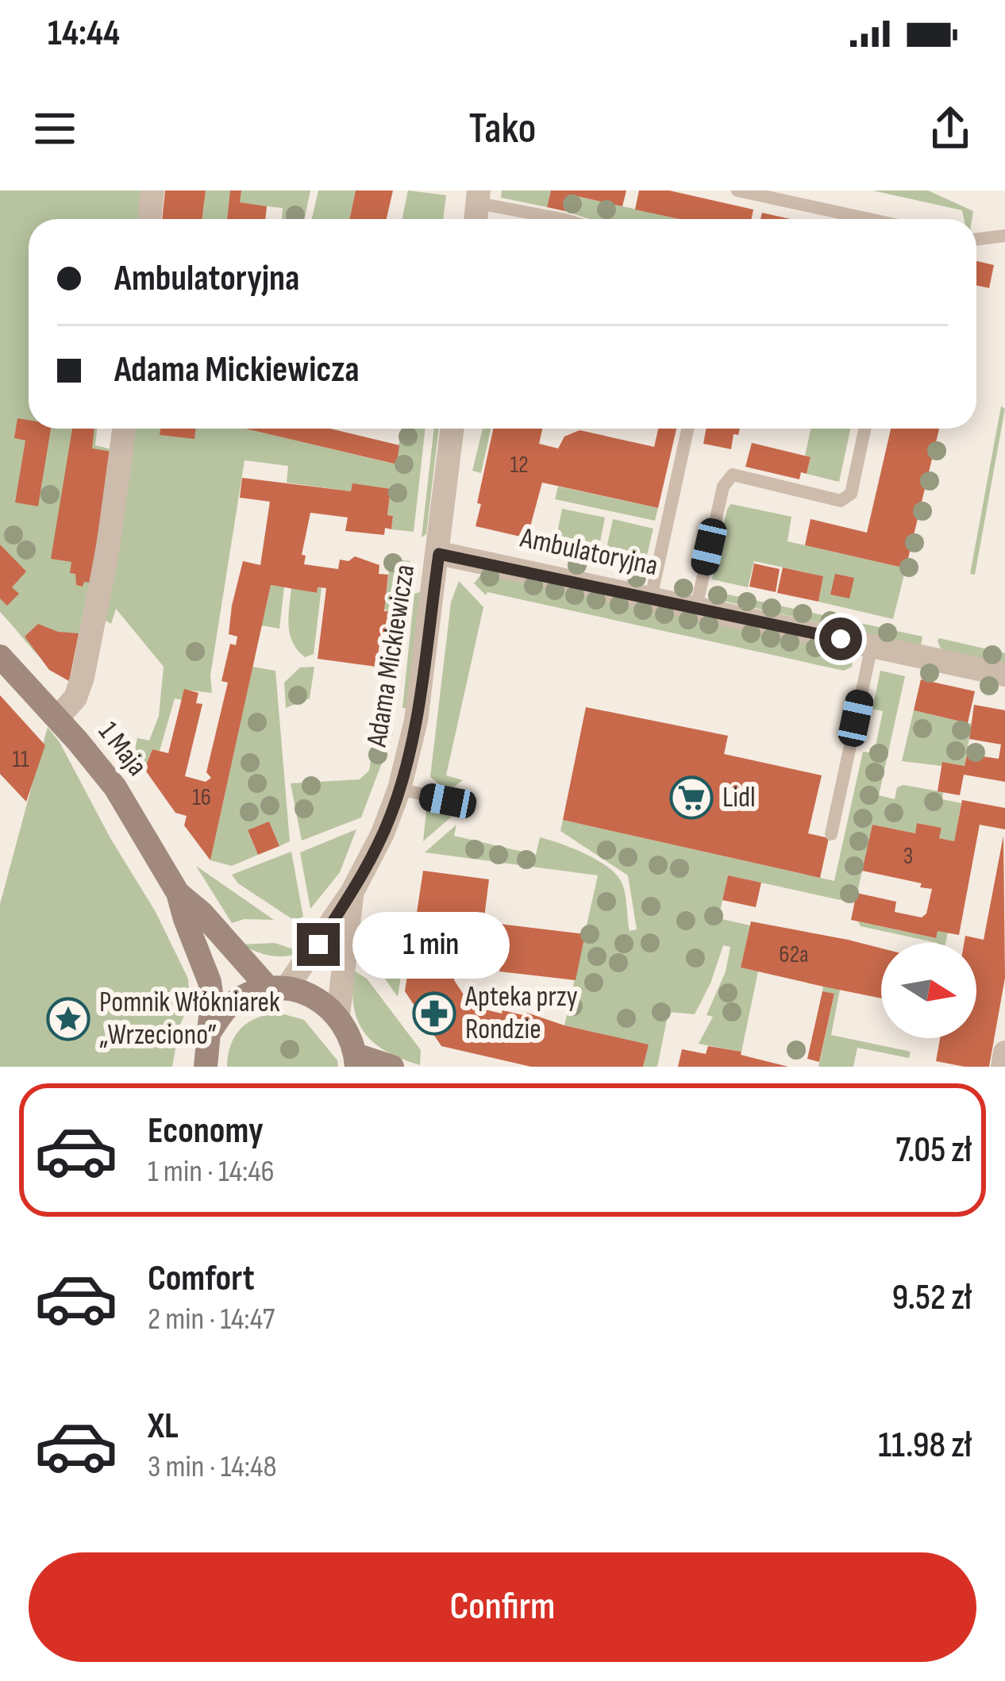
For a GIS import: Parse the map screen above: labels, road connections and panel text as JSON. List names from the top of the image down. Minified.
{"streets":{"main road":["1 Maja"],"street":["Ambulatoryjna","Adama Mickiewicza"]},"crossings":[["Ambulatoryjna","Adama Mickiewicza"],["Adama Mickiewicza","1 Maja"]],"places":{"supermarket":["Lidl"],"pharmacy":["Apteka przy Rondzie"],"place":["Pomnik Włókniarek „Wrzeciono”"]},"house_numbers":["12","11","16","3","62a"],"north":"right","page":{"status":"14:44","header":"Tako","banner":["Ambulatoryjna","Adama Mickiewicza"],"bubble":"1 min","list":[{"name":"Economy","note":"1 min · 14:46","value":"7.05 zł"},{"name":"Comfort","note":"2 min · 14:47","value":"9.52 zł"},{"name":"XL","note":"3 min · 14:48","value":"11.98 zł"}],"buttons":"Confirm"}}
